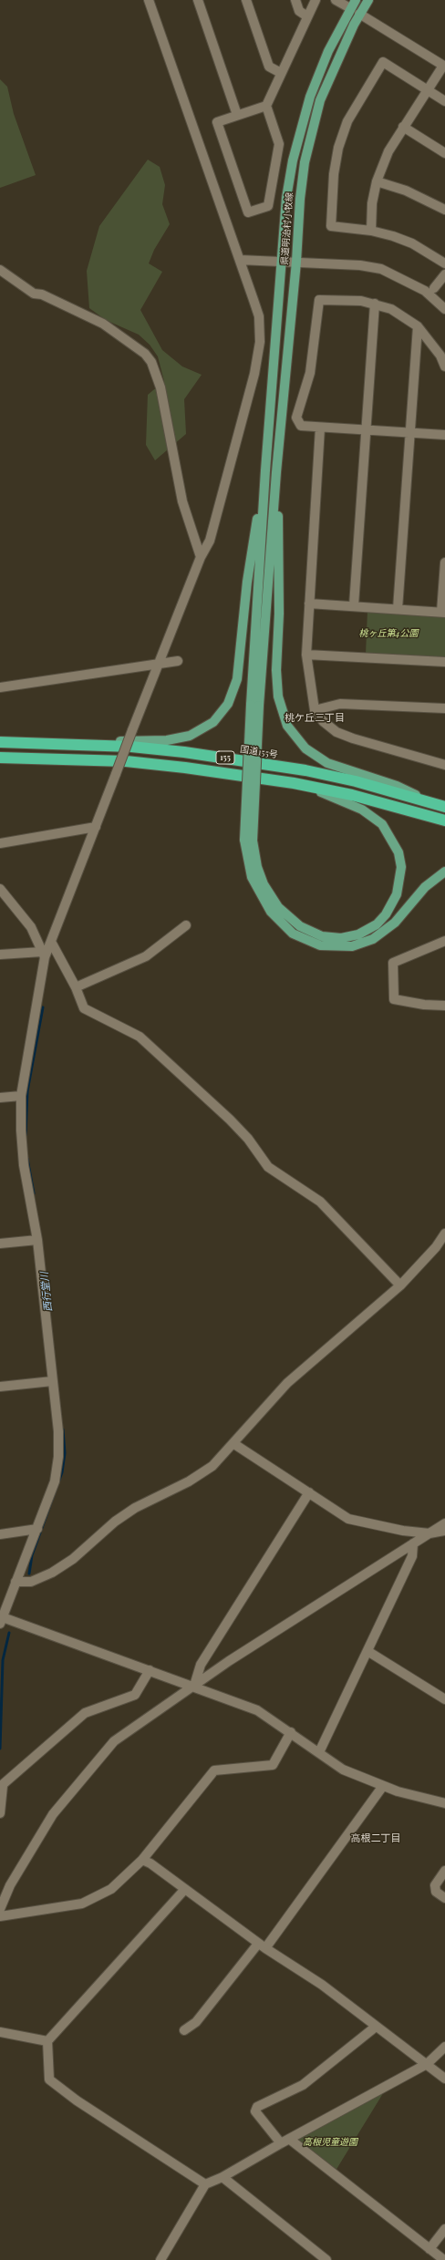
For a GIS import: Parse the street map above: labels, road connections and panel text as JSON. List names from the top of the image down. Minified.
{"streets":{"highway":["国道155号","155"],"main road":["県道明治村小牧線"]},"districts":["桃ケ丘三丁目","高根二丁目"],"water":["西行堂川"],"parks":["桃ヶ丘第4公園","高根児童遊園"]}
